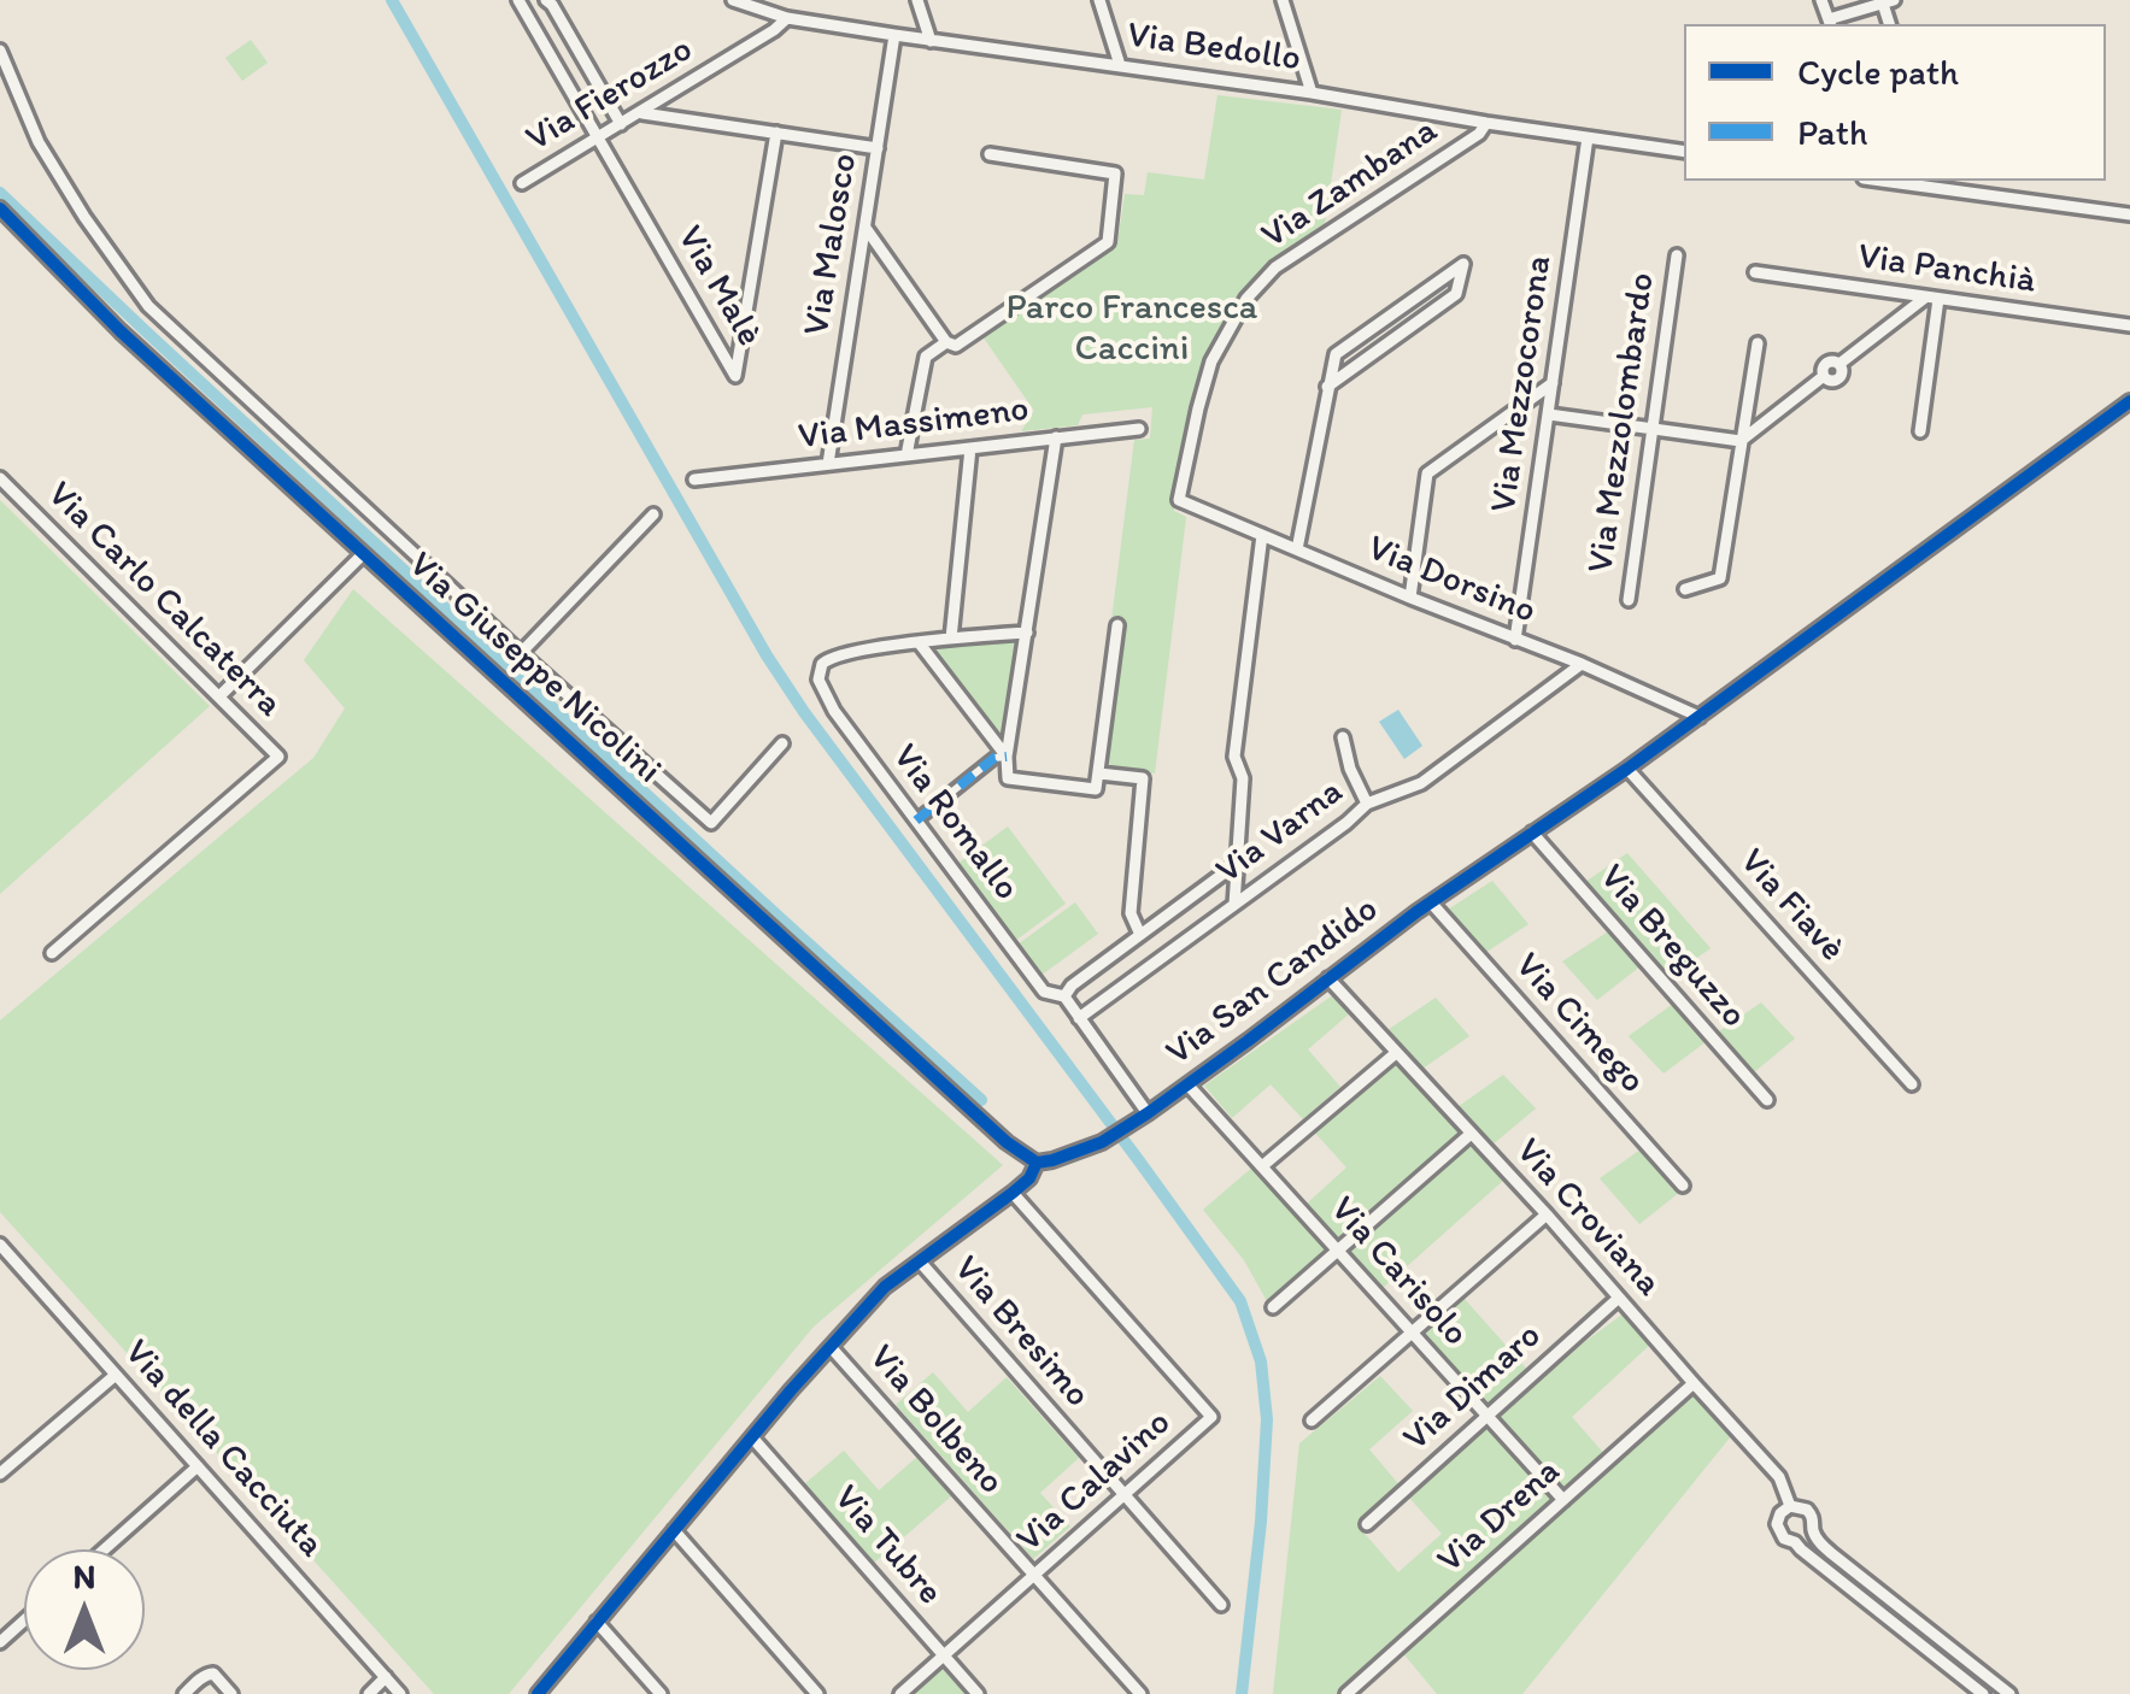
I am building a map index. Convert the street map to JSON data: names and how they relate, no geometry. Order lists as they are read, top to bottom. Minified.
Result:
{"streets":{"street":["Via Bedollo","Via Fierozzo","Via Zambana","Via Malosco","Via Panchià","Via Malè","Via Mezzocorona","Via Mezzolombardo","Via Massimeno","Via Dorsino","Via Carlo Calcaterra","Via Giuseppe Nicolini","Via Romallo","Via Varna","Via Fiavè","Via Breguzzo","Via San Candido","Via Cimego","Via Croviana","Via Carisolo","Via Bresimo","Via Dimaro","Via Bolbeno","Via della Cacciuta","Via Calavino","Via Drena","Via Tubre"]},"crossings":[["Via Bedollo","Via Fierozzo"],["Via Bedollo","Via Zambana"],["Via Bedollo","Via Malosco"],["Via Bedollo","Via Mezzocorona"],["Via Fierozzo","Via Malè"],["Via Zambana","Via Dorsino"],["Via Malosco","Via Massimeno"],["Via Mezzocorona","Via Dorsino"],["Via Dorsino","Via Varna"],["Via Dorsino","Via San Candido"],["Via Giuseppe Nicolini","Via San Candido"],["Via Romallo","Via Varna"],["Via Romallo","Via San Candido"],["Via Fiavè","Via San Candido"],["Via Breguzzo","Via San Candido"],["Via San Candido","Via Cimego"],["Via San Candido","Via Croviana"],["Via San Candido","Via Carisolo"],["Via Croviana","Via Dimaro"],["Via Croviana","Via Drena"],["Via Carisolo","Via Dimaro"],["Via Carisolo","Via Drena"],["Via Bresimo","Via Calavino"],["Via Bolbeno","Via Calavino"],["Via Calavino","Via Tubre"]],"parks":["Parco Francesca Caccini"],"legend":["Cycle path","Path"],"north":"top"}
